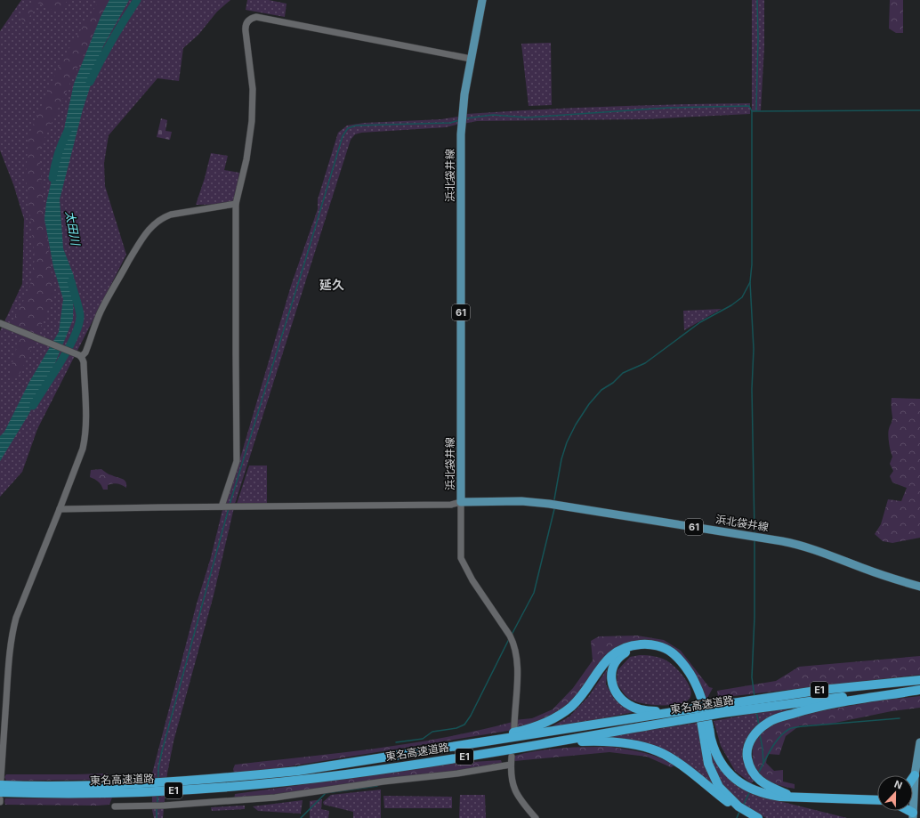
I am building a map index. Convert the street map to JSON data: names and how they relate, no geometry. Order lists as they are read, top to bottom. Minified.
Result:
{"streets":{"highway":["E1","東名高速道路"],"main road":["浜北袋井線","61"]},"districts":["延久"],"water":["太田川"],"north":"top"}
